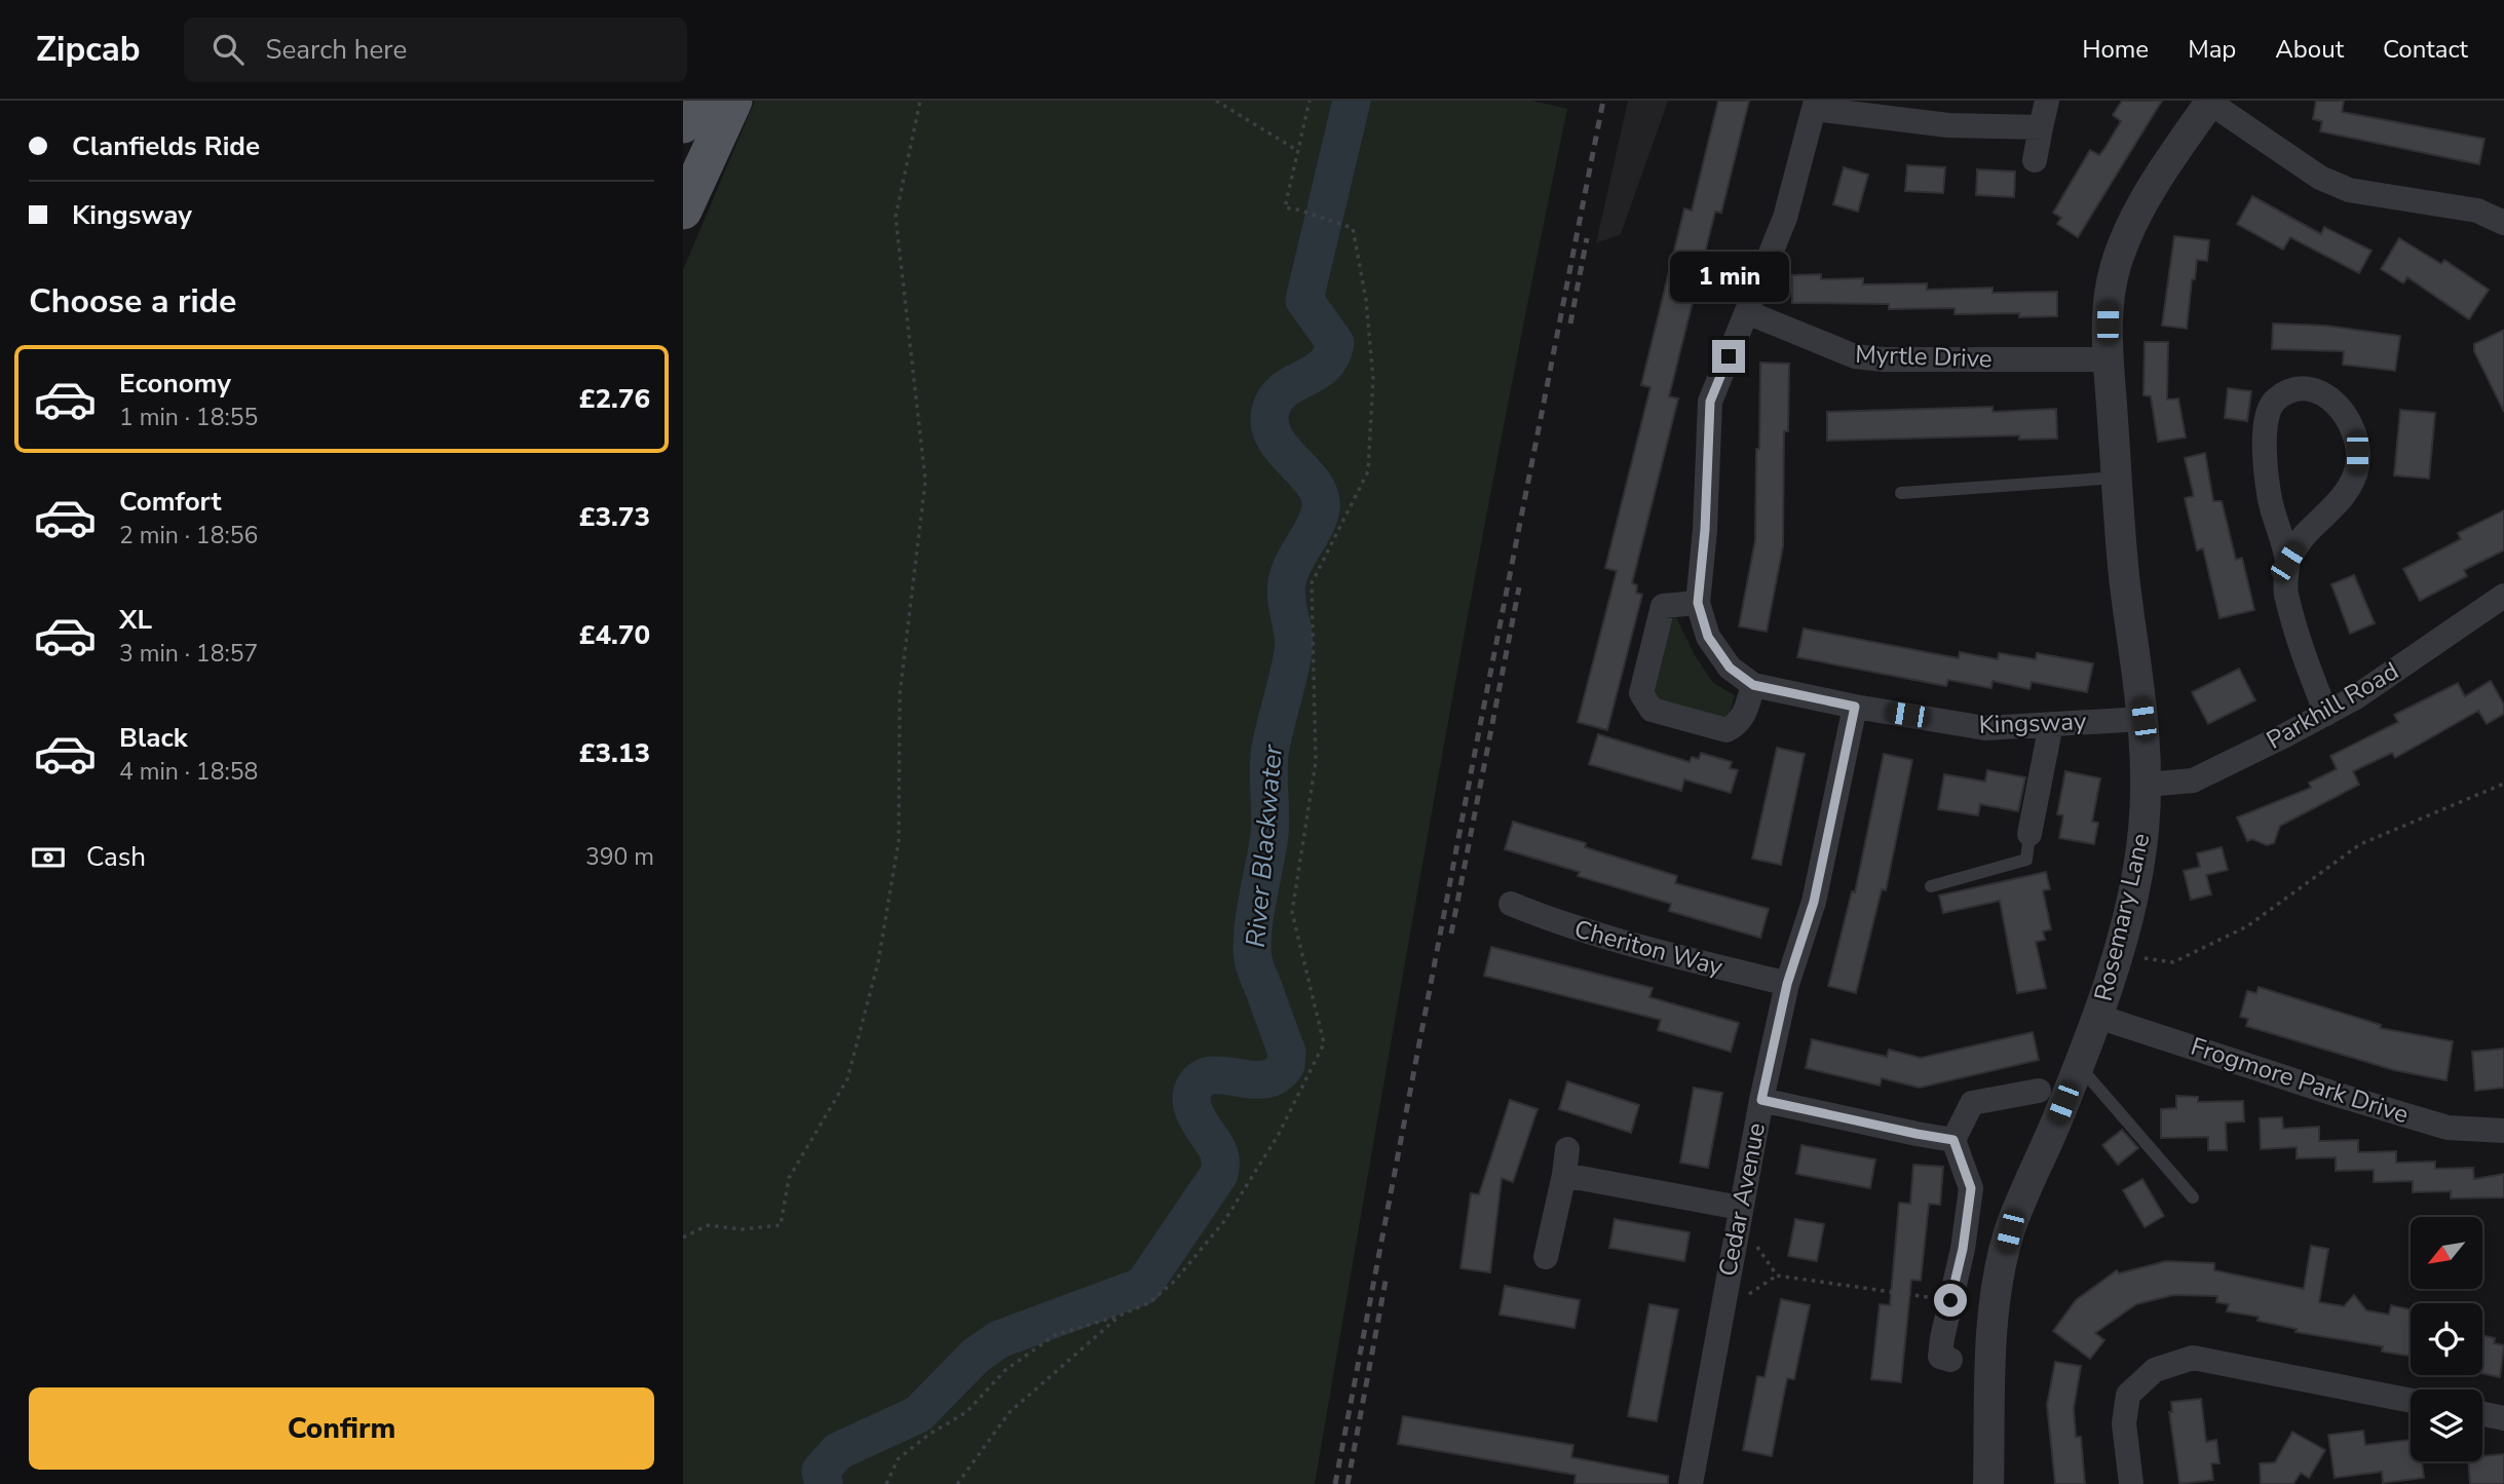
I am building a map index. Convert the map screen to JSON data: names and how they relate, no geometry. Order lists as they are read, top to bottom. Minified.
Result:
{"streets":{"street":["Myrtle Drive","Parkhill Road","Kingsway","Rosemary Lane","Cheriton Way","Frogmore Park Drive","Cedar Avenue"]},"crossings":[["Myrtle Drive","Kingsway"],["Myrtle Drive","Rosemary Lane"],["Parkhill Road","Rosemary Lane"],["Kingsway","Rosemary Lane"],["Kingsway","Cedar Avenue"],["Rosemary Lane","Frogmore Park Drive"],["Cheriton Way","Cedar Avenue"]],"water":["River Blackwater"],"north":"bottom left","page":{"header":"Zipcab","search":"Search here","nav":["Home","Map","About","Contact"],"banner":["Clanfields Ride","Kingsway"],"bubble":"1 min","heading":"Choose a ride","list":[{"name":"Economy","note":"1 min · 18:55","value":"£2.76"},{"name":"Comfort","note":"2 min · 18:56","value":"£3.73"},{"name":"XL","note":"3 min · 18:57","value":"£4.70"},{"name":"Black","note":"4 min · 18:58","value":"£3.13"}],"pay":["Cash","390 m"],"buttons":"Confirm"}}
